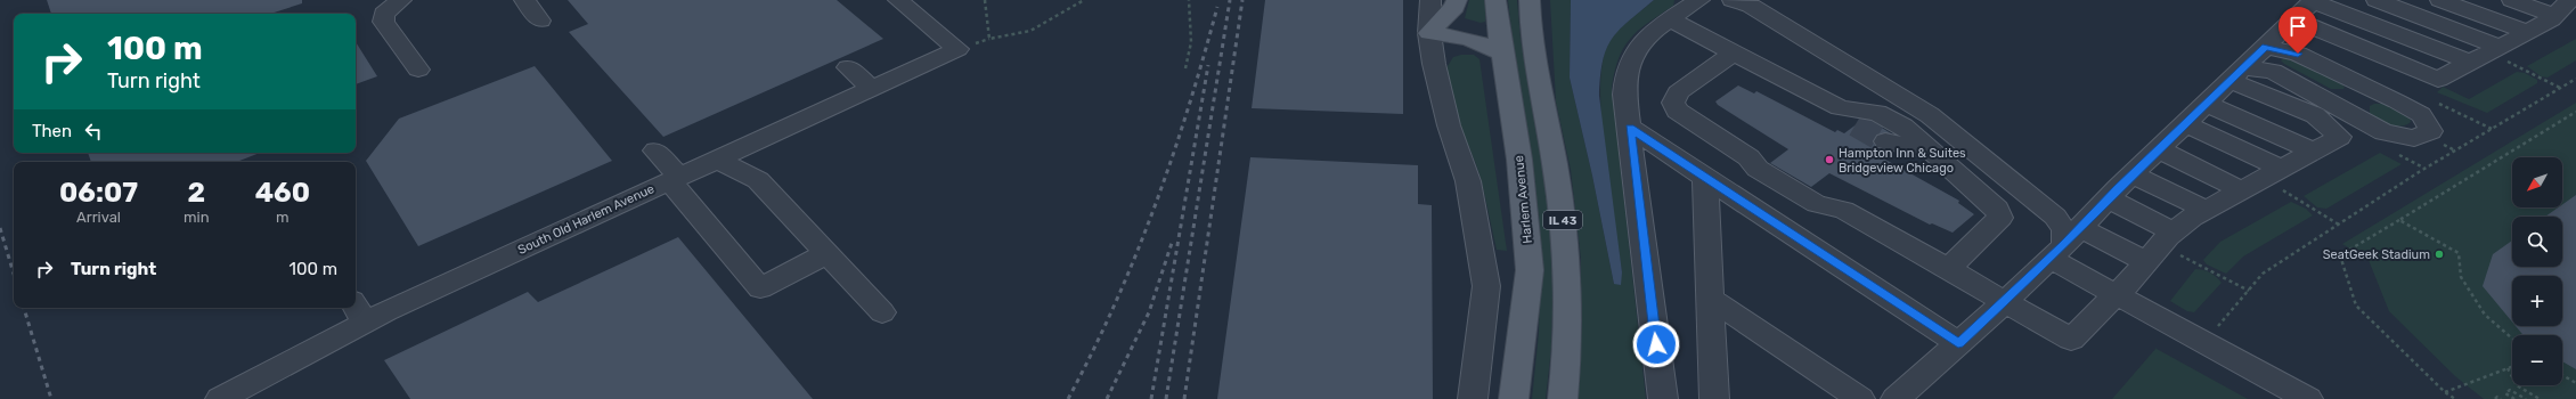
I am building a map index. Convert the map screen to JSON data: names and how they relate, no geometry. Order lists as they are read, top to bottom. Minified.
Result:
{"streets":{"main road":["Harlem Avenue","IL 43"],"street":["South Old Harlem Avenue"]},"places":["Hampton Inn & Suites Bridgeview Chicago","SeatGeek Stadium"],"north":"bottom left","page":{"turn":["100 m","Turn right"],"then":"Then","map_buttons":["+","−"],"eta":["06:07","Arrival","2","min","460","m"],"list":[{"name":"Turn right","value":"100 m"}]}}
